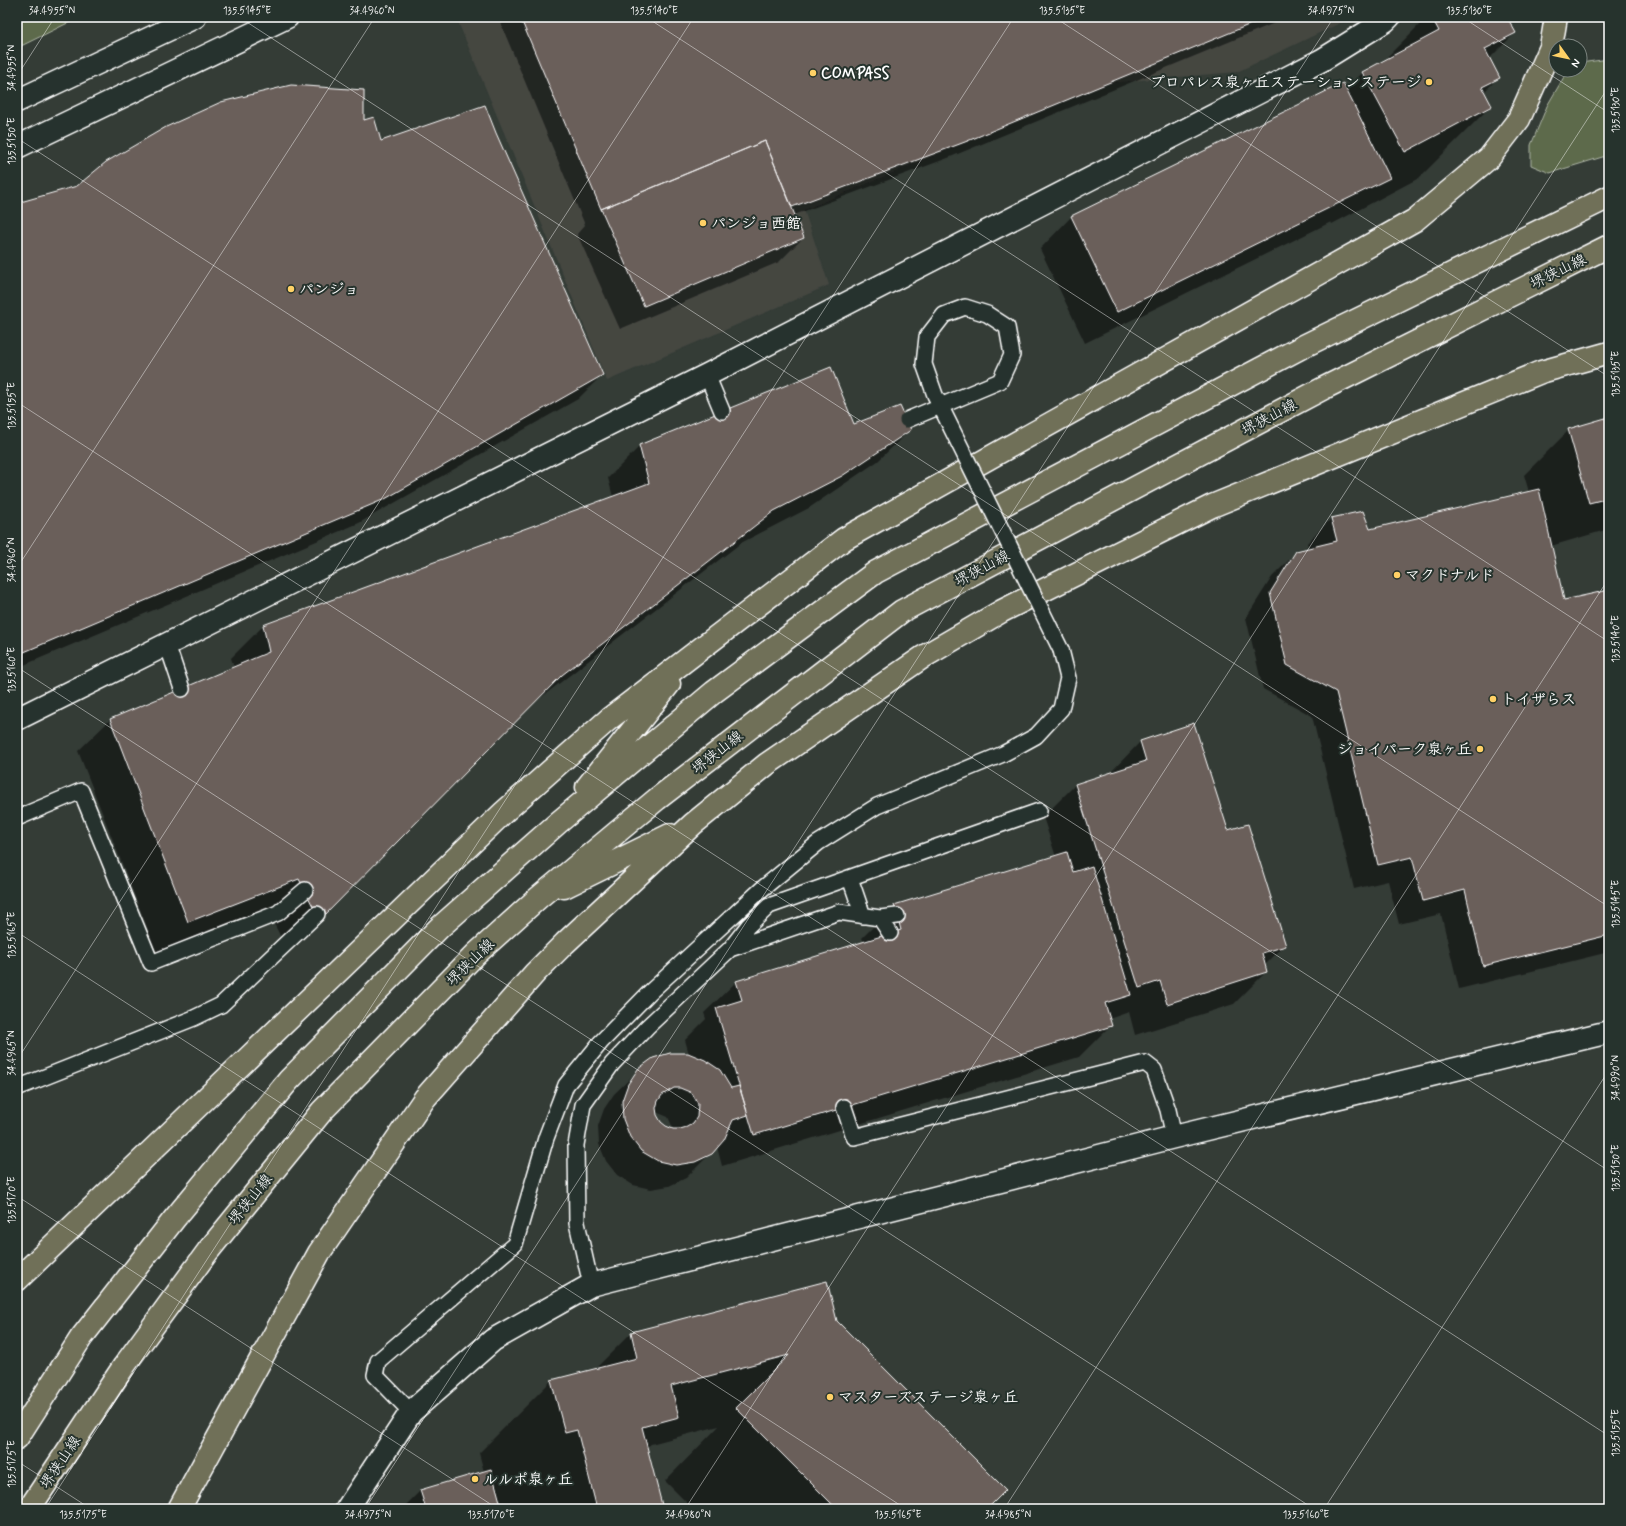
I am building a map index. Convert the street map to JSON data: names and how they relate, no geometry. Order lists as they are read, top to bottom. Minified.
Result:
{"streets":{"main road":["堺狭山線"]},"places":["COMPASS","プロパレス泉ヶ丘ステーションステージ","パンジョ西館","パンジョ","マクドナルド","トイザらス","ジョイパーク泉ヶ丘","マスターズステージ泉ヶ丘","ルルポ泉ヶ丘"],"north":"bottom right","coordinates":["34.4955°N","135.5145°E","34.4960°N","135.5140°E","135.5135°E","34.4975°N","135.5130°E","135.5150°E","135.5155°E","135.5160°E","135.5165°E","34.4965°N","34.4990°N","135.5170°E","135.5175°E","34.4980°N","34.4985°N"]}
